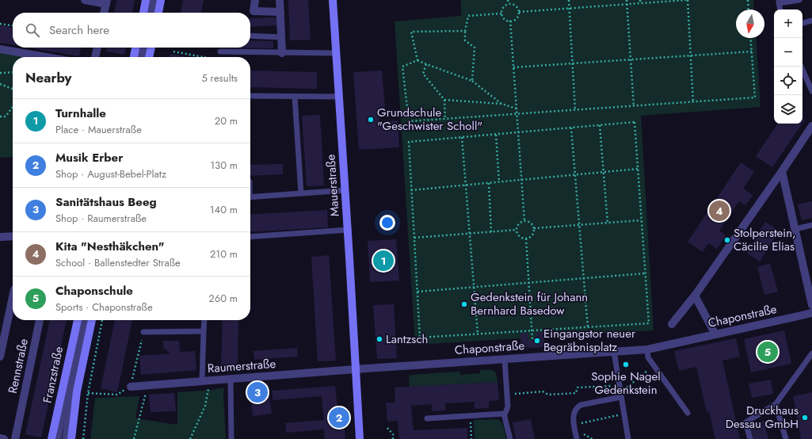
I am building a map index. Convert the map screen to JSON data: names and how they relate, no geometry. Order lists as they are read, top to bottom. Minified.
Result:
{"streets":{"street":["Mauerstraße","Chaponstraße","Rennstraße","Raumerstraße","Franzstraße"]},"crossings":[["Mauerstraße","Chaponstraße"],["Mauerstraße","Raumerstraße"],["Chaponstraße","Raumerstraße"]],"places":["Grundschule \"Geschwister Scholl\"","Stolperstein, Cäcilie Elias","Gedenkstein für Johann Bernhard Basedow","Lantzsch","Eingangstor neuer Begräbnisplatz","Sophie Nagel Gedenkstein","Druckhaus Dessau GmbH"],"north":"bottom","page":{"map_buttons":["+","−"],"search":"Search here","heading":["Nearby","5 results"],"list":[{"mark":"1","name":"Turnhalle","note":"Place · Mauerstraße","value":"20 m"},{"mark":"2","name":"Musik Erber","note":"Shop · August-Bebel-Platz","value":"130 m"},{"mark":"3","name":"Sanitätshaus Beeg","note":"Shop · Raumerstraße","value":"140 m"},{"mark":"4","name":"Kita \"Nesthäkchen\"","note":"School · Ballenstedter Straße","value":"210 m"},{"mark":"5","name":"Chaponschule","note":"Sports · Chaponstraße","value":"260 m"}],"pins":["4","1","5","3","2"]}}
